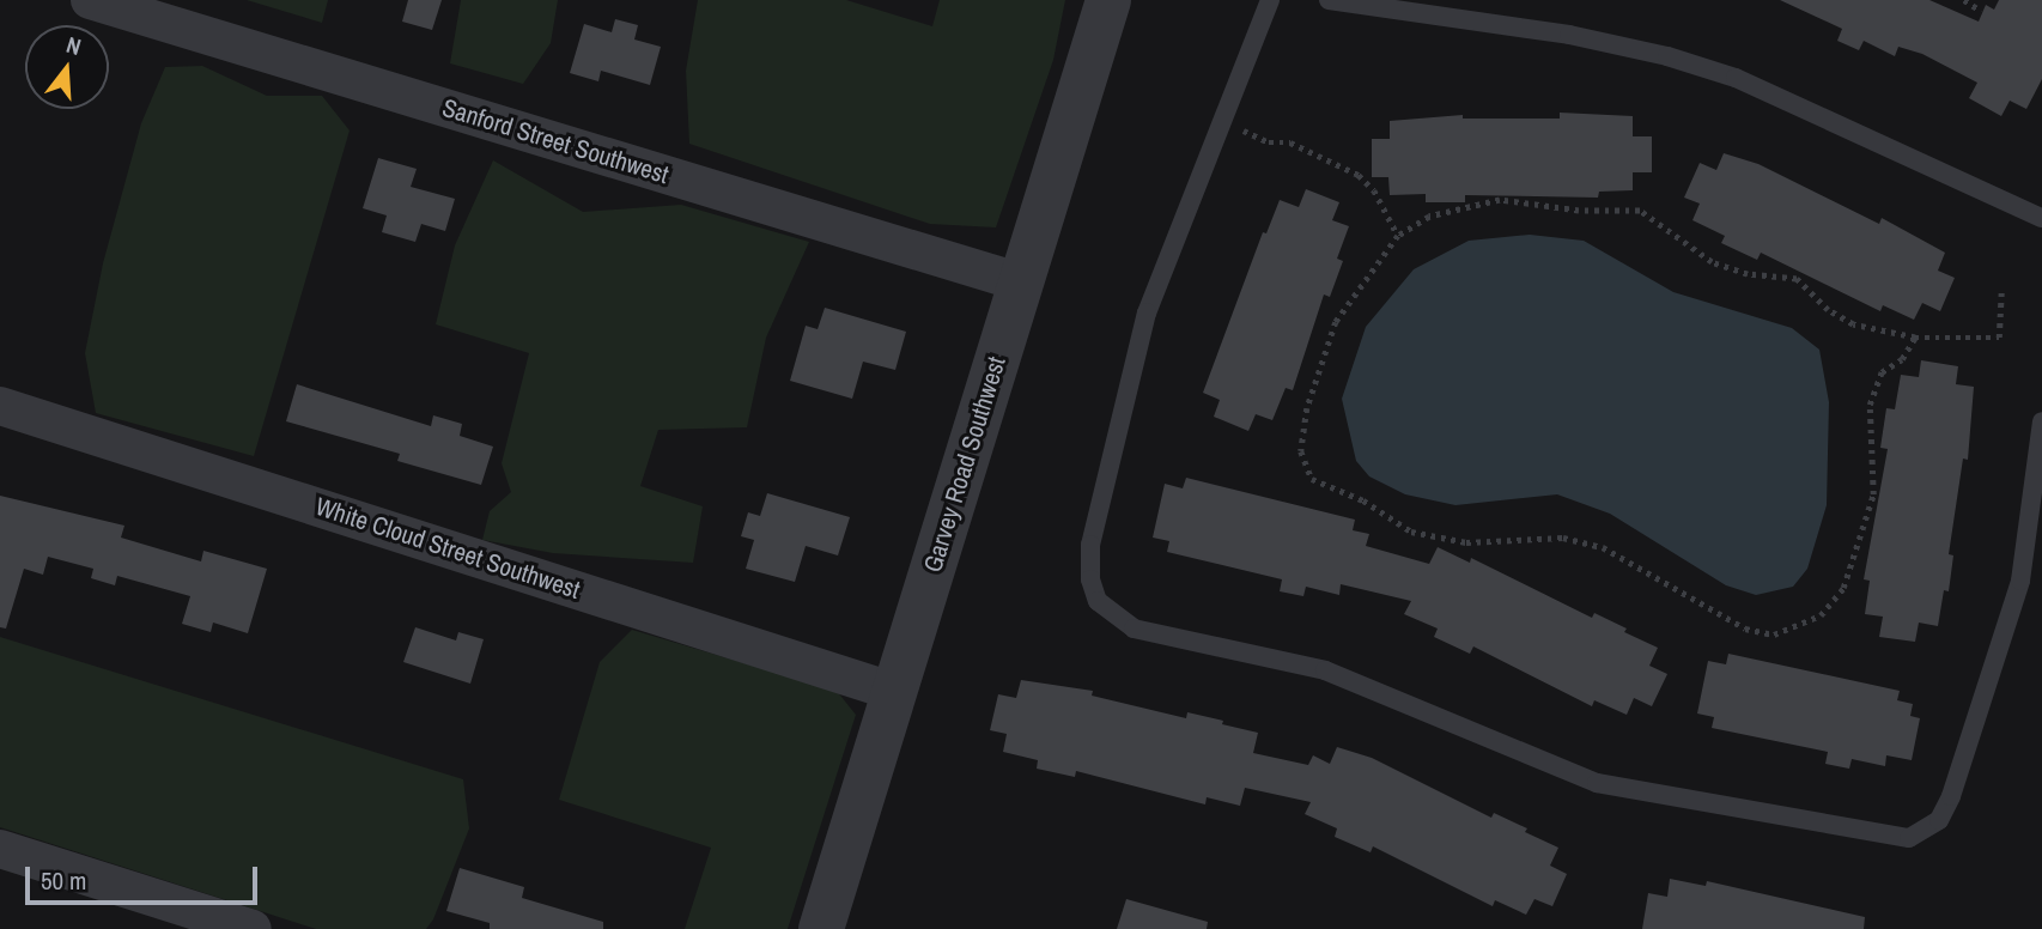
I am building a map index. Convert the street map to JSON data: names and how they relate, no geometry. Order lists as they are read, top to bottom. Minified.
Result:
{"streets":{"street":["Sanford Street Southwest","Garvey Road Southwest","White Cloud Street Southwest"]},"crossings":[["Sanford Street Southwest","Garvey Road Southwest"],["Garvey Road Southwest","White Cloud Street Southwest"]],"scale_bar":"50 m","north":"top"}
